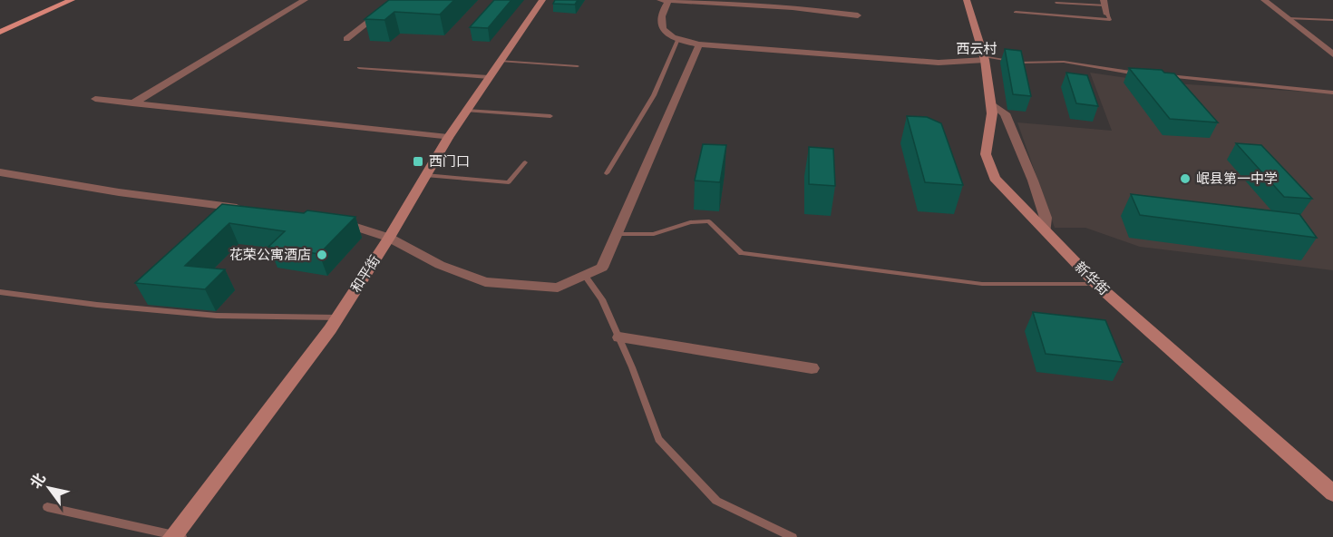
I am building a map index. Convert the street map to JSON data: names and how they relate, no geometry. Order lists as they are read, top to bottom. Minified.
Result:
{"streets":{"street":["和平街","新华街"]},"districts":["西云村"],"places":{"transit":["西门口"],"other":["岷县第一中学","花荣公寓酒店"]},"north":"top left"}
